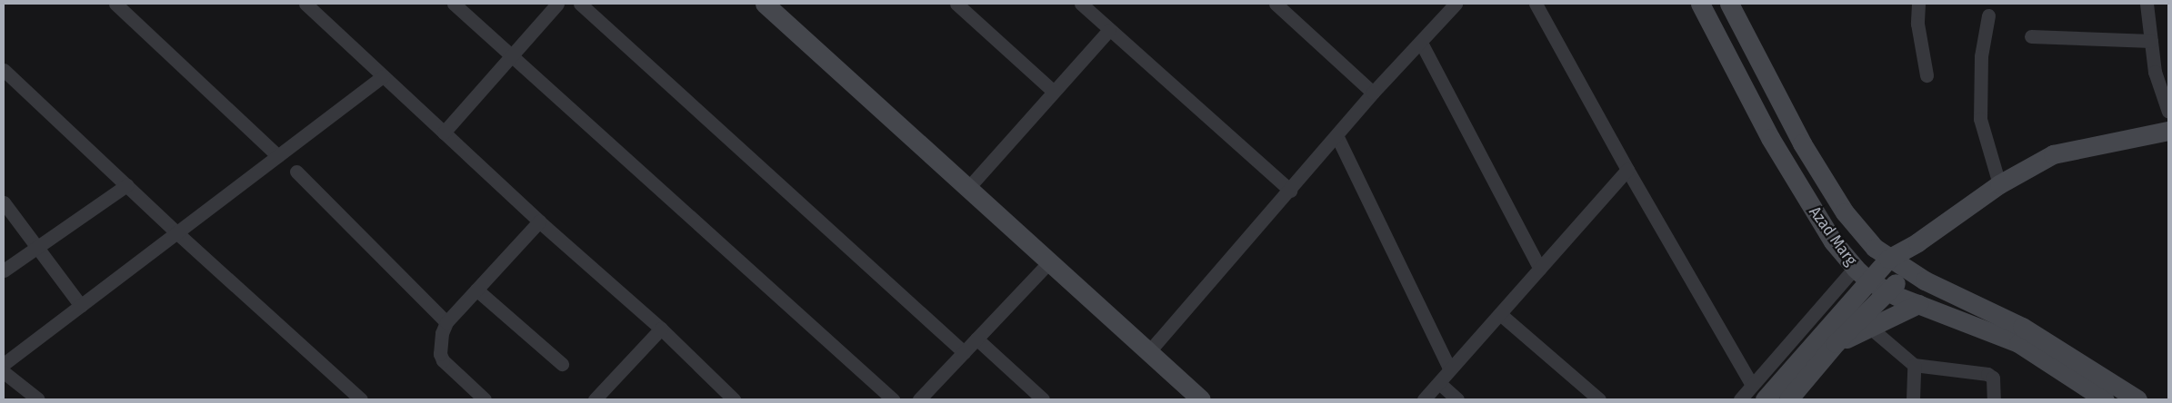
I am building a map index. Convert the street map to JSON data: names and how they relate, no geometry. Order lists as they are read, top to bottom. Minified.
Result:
{"streets":{"street":["Azad Marg"]}}
